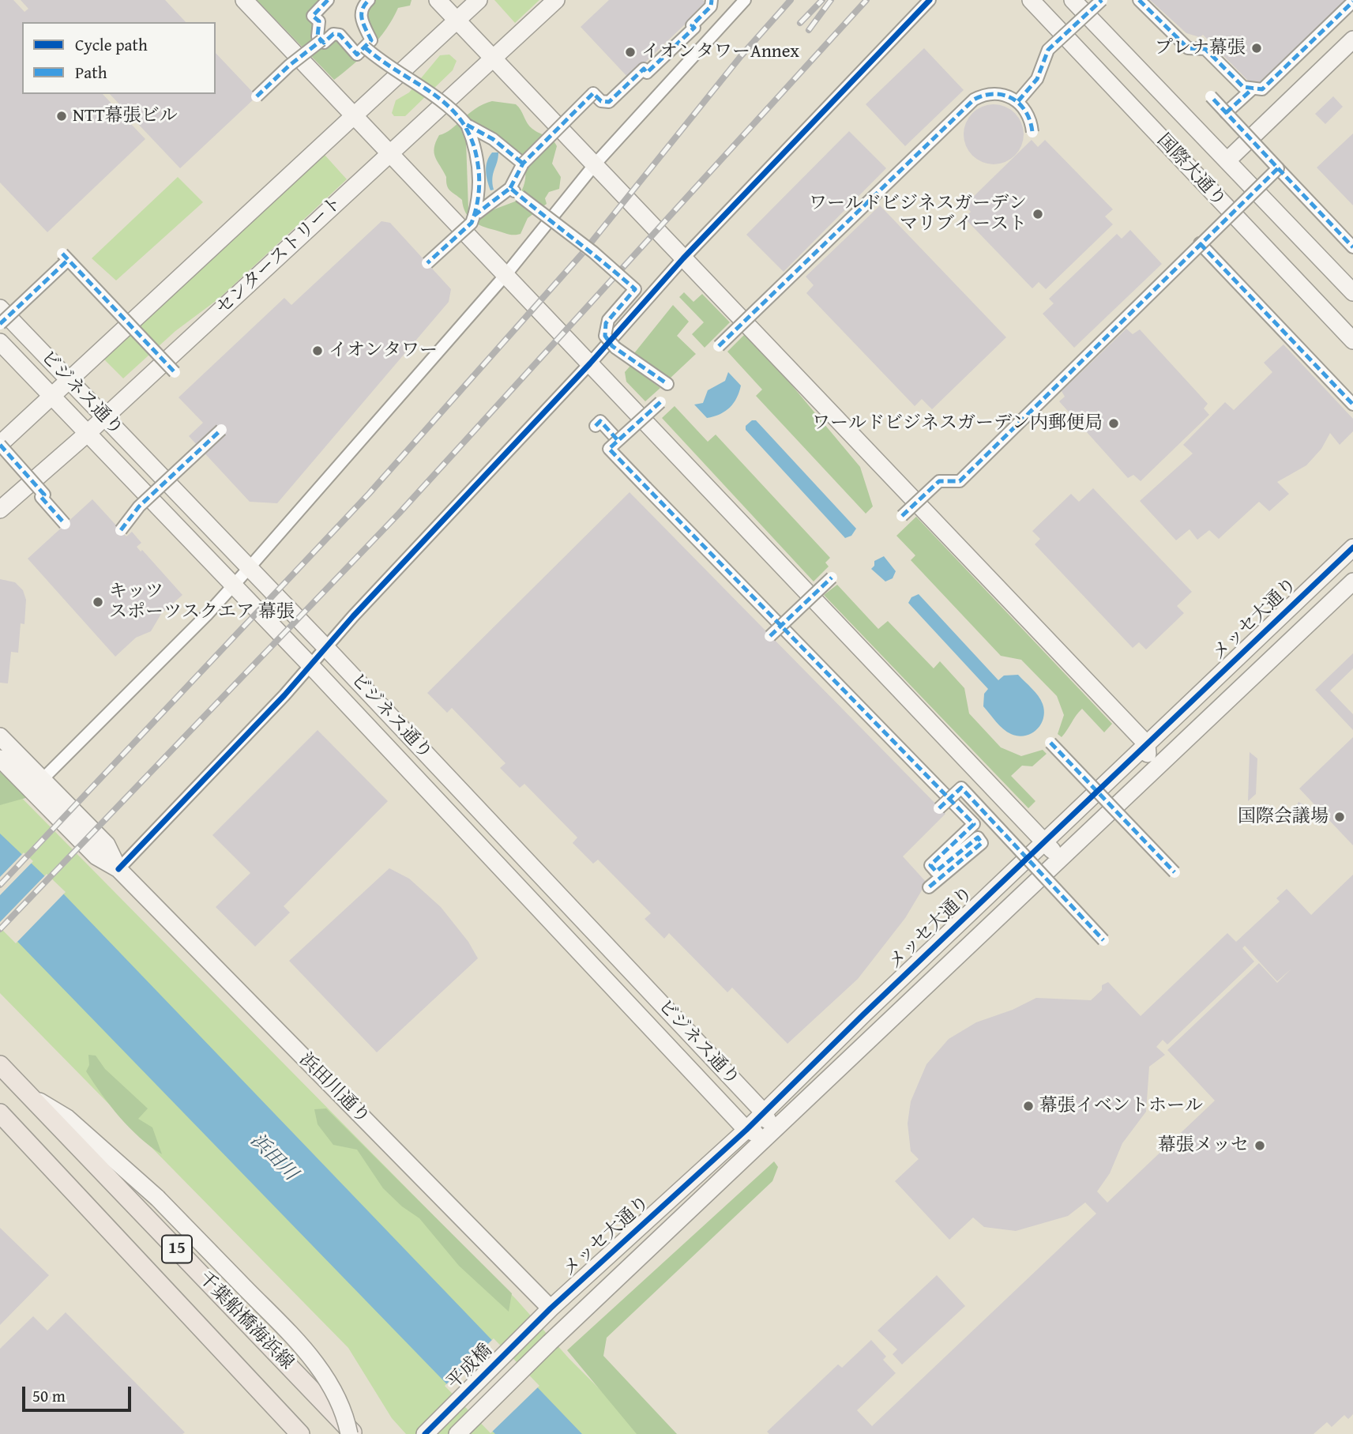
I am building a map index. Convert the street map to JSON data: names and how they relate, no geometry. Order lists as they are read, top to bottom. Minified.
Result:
{"streets":{"main road":["15","千葉船橋海浜線"],"street":["国際大通り","センターストリート","ビジネス通り","メッセ大通り","浜田川通り","平成橋"]},"crossings":[["センターストリート","ビジネス通り"],["ビジネス通り","メッセ大通り"],["メッセ大通り","浜田川通り"],["メッセ大通り","平成橋"]],"water":["浜田川"],"places":["プレナ幕張","イオンタワーAnnex","NTT幕張ビル","ワールドビジネスガーデン マリブイースト","イオンタワー","ワールドビジネスガーデン内郵便局","キッツ スポーツスクエア 幕張","国際会議場","幕張イベントホール","幕張メッセ"],"legend":["Cycle path","Path"],"scale_bar":"50 m"}
